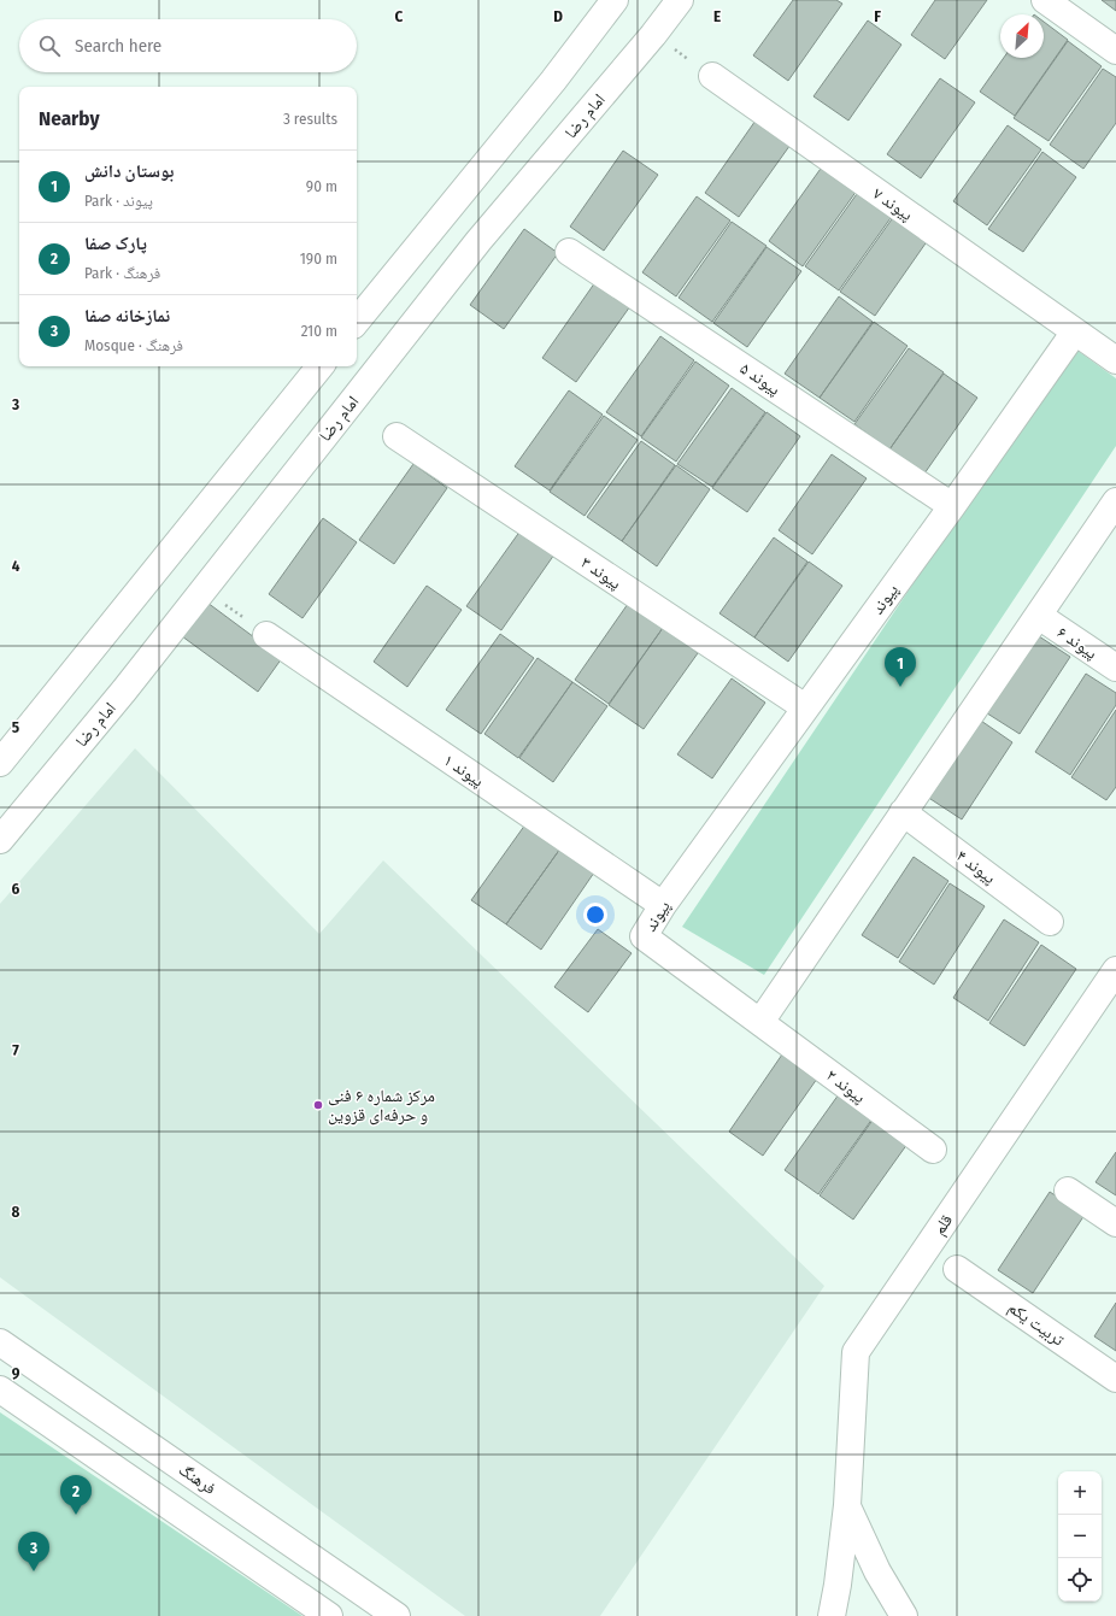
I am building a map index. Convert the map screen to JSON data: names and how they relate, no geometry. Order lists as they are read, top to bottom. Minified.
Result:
{"streets":{"street":["امام رضا","پیوند ۷","پیوند ۵","پیوند ۳","پیوند","پیوند ۶","پیوند ۱","پیوند ۴","پیوند ۲","قلم","تربیت یکم","فرهنگ"]},"crossings":[["پیوند ۷","پیوند"],["پیوند ۵","پیوند"],["پیوند ۳","پیوند"],["پیوند","پیوند ۱"],["پیوند","پیوند ۲"]],"places":["مرکز شماره ۶ فنی و حرفه‌ای قزوین"],"north":"top right","page":{"search":"Search here","heading":["Nearby","3 results"],"list":[{"mark":"1","name":"بوستان دانش","note":"Park · پیوند","value":"90 m"},{"mark":"2","name":"پارک صفا","note":"Park · فرهنگ","value":"190 m"},{"mark":"3","name":"نمازخانه صفا","note":"Mosque · فرهنگ","value":"210 m"}],"pins":["1","2","3"],"map_buttons":["+","−"]},"grid":{"columns":["C","D","E","F"],"rows":["3","4","5","6","7","8","9"]}}
